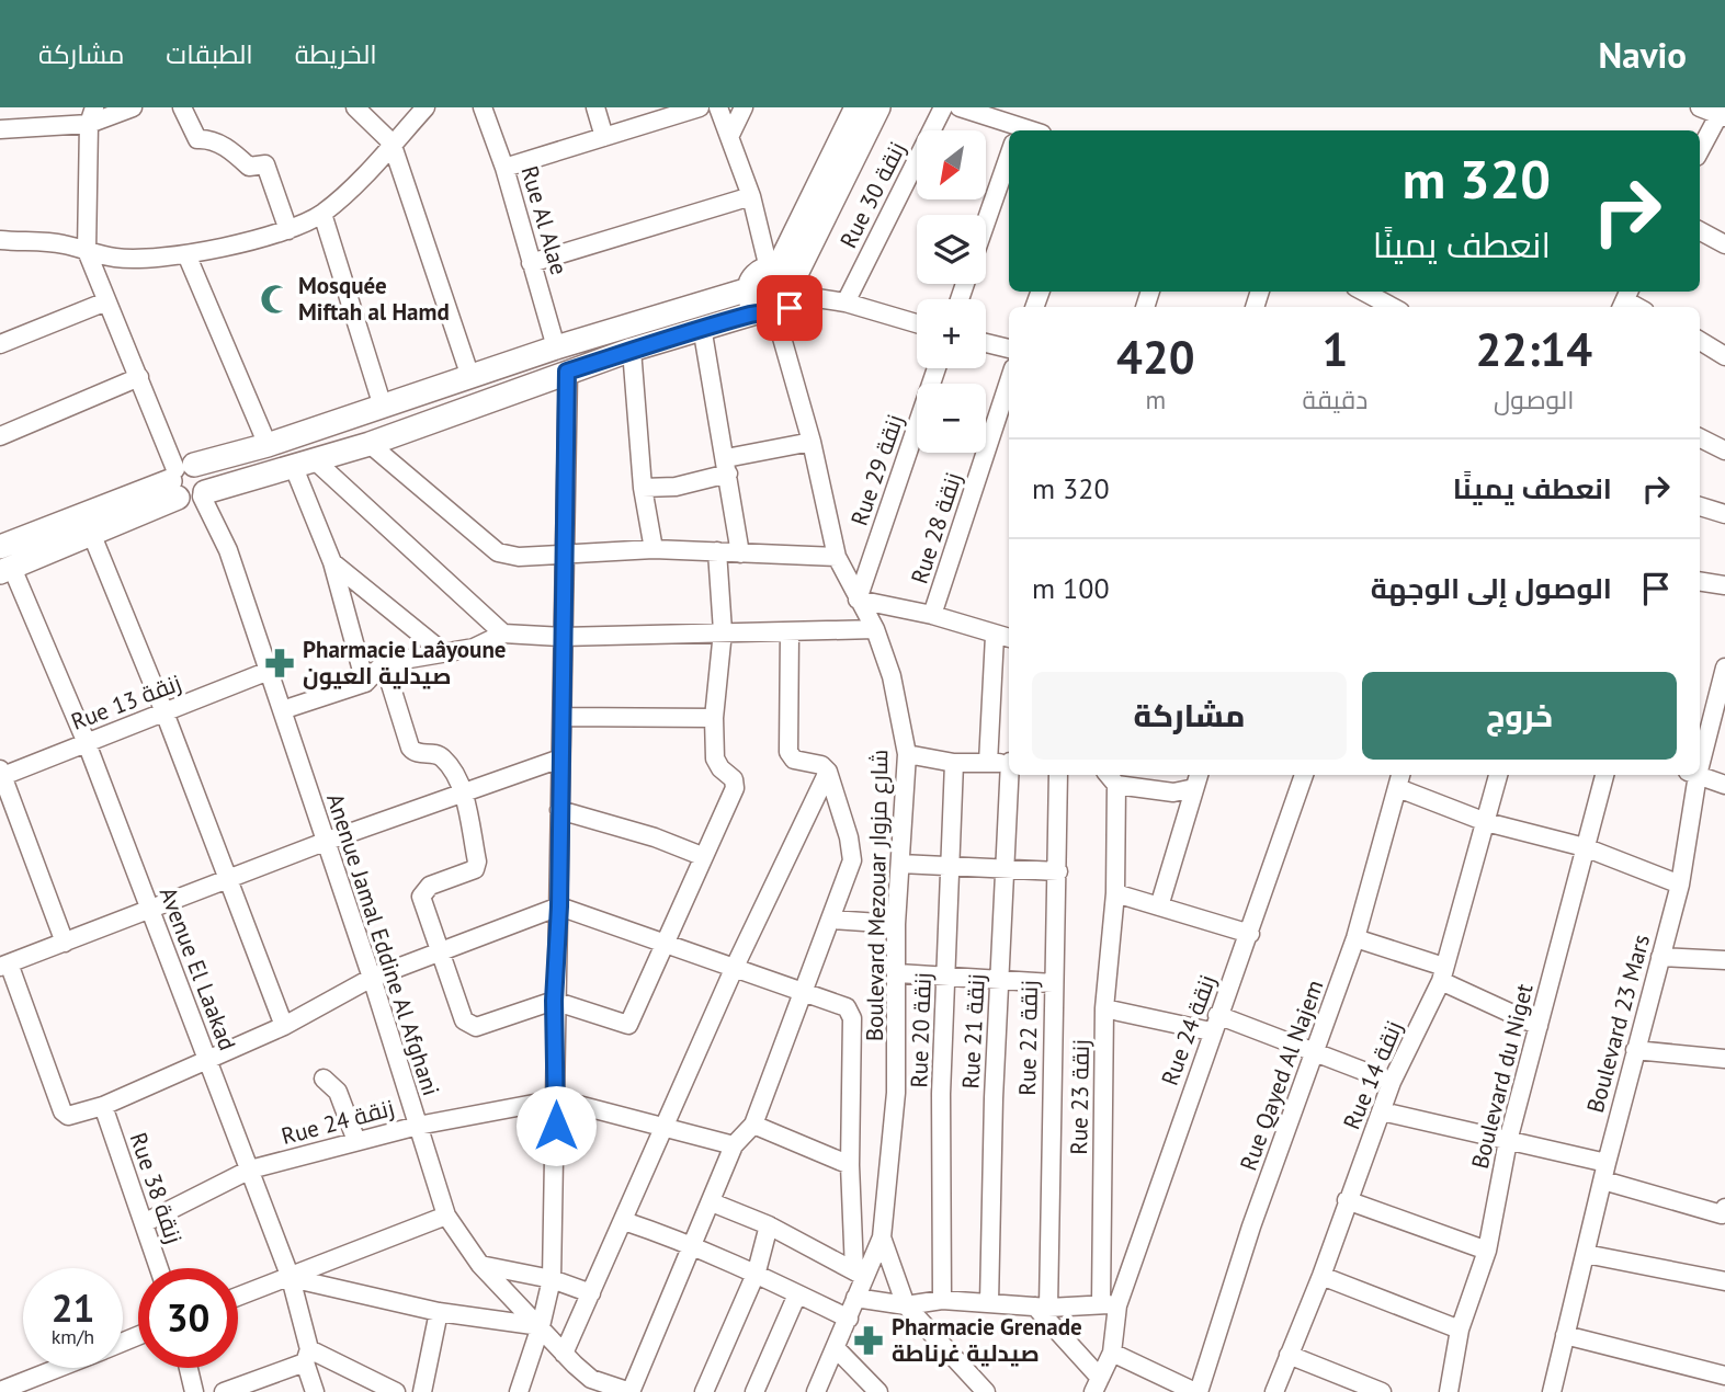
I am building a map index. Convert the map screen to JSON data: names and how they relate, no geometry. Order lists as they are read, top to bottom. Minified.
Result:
{"streets":{"street":["Rue 30 زنقة","Rue Al Alae","Rue 29 زنقة","Rue 28 زنقة","Rue 13 زنقة","Boulevard Mezouar شارع مزوار","Anenue Jamal Eddine Al Afghani","Avenue El Laakad","Boulevard 23 Mars","Rue 20 زنقة","Rue 24 زنقة","Rue 21 زنقة","Rue 22 زنقة","Rue Qayed Al Najem","Rue 14 زنقة","Boulevard du Niget","Rue 23 زنقة","Rue 38 زنقة"]},"crossings":[["Rue 29 زنقة","Boulevard Mezouar شارع مزوار"],["Rue 13 زنقة","Anenue Jamal Eddine Al Afghani"],["Rue 13 زنقة","Avenue El Laakad"],["Anenue Jamal Eddine Al Afghani","Rue 24 زنقة"],["Avenue El Laakad","Rue 24 زنقة"],["Rue 24 زنقة","Rue 23 زنقة"],["Rue 24 زنقة","Rue 38 زنقة"]],"places":{"mosque":["Mosquée Miftah al Hamd"],"pharmacy":["Pharmacie Laâyoune صيدلية العيون","Pharmacie Grenade صيدلية غرناطة"]},"north":"bottom left","page":{"header":"Navio","nav":["الخريطة","الطبقات","مشاركة"],"map_buttons":["+","−"],"turn":["320 m","انعطف يمينًا"],"eta":["22:14","الوصول","1","دقيقة","420","m"],"list":[{"name":"انعطف يمينًا","value":"320 m"},{"name":"الوصول إلى الوجهة","value":"100 m"}],"buttons":["خروج","مشاركة"],"speed":"21 km/h","limit":"30"}}
